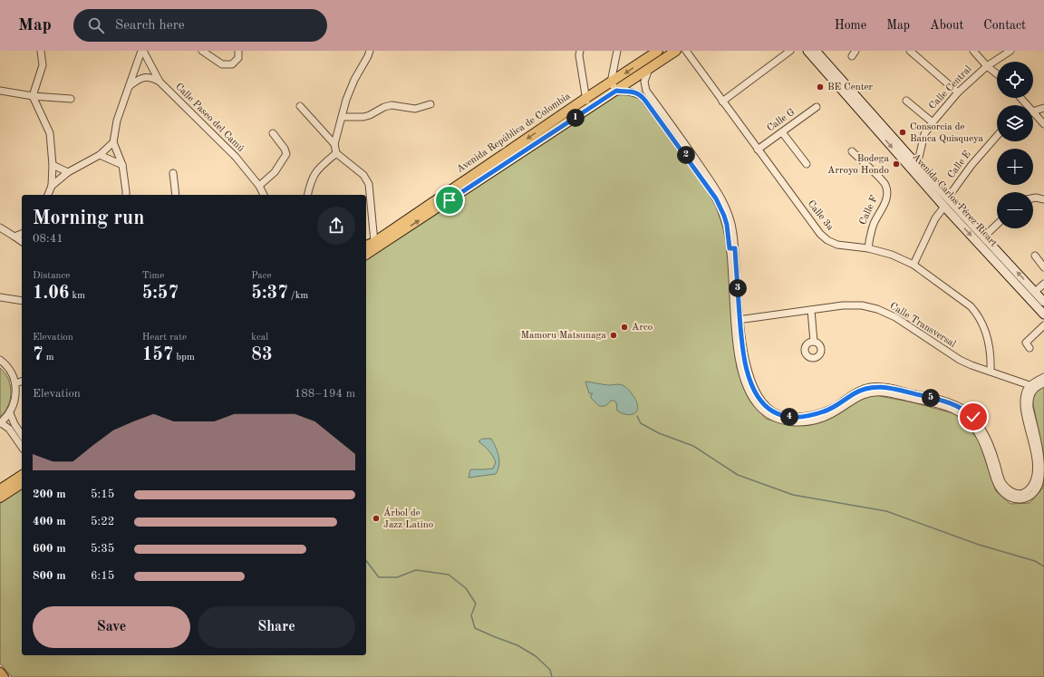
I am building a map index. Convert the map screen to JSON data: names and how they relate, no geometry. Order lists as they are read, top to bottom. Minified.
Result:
{"streets":{"main road":["Avenida República de Colombia","Avenida Carlos Pérez Ricart"],"street":["Calle Central","Calle Paseo del Camú","Calle G","Calle E","Calle F","Calle 3a","Calle Transversal"]},"crossings":[["Calle Central","Avenida Carlos Pérez Ricart"],["Calle G","Calle 3a"],["Calle E","Avenida Carlos Pérez Ricart"],["Calle F","Calle 3a"],["Calle 3a","Calle Transversal"]],"places":["BE Center","Consorcia de Banca Quisqueya","Bodega Arroyo Hondo","Arco","Mamoru Matsunaga","Árbol de Jazz Latino"],"page":{"header":"Map","search":"Search here","nav":["Home","Map","About","Contact"],"map_buttons":["+","−"],"pins":["1","2","3","5","4"],"heading":["Morning run","08:41"],"stats":[["Distance","1.06 km"],["Time","5:57"],["Pace","5:37 /km"],["Elevation","7 m"],["Heart rate","157 bpm"],["kcal","83"]],"chart":["Elevation","188–194 m"],"list":[{"name":"200 m","note":"5:15"},{"name":"400 m","note":"5:22"},{"name":"600 m","note":"5:35"},{"name":"800 m","note":"6:15"}],"buttons":["Save","Share"]}}
